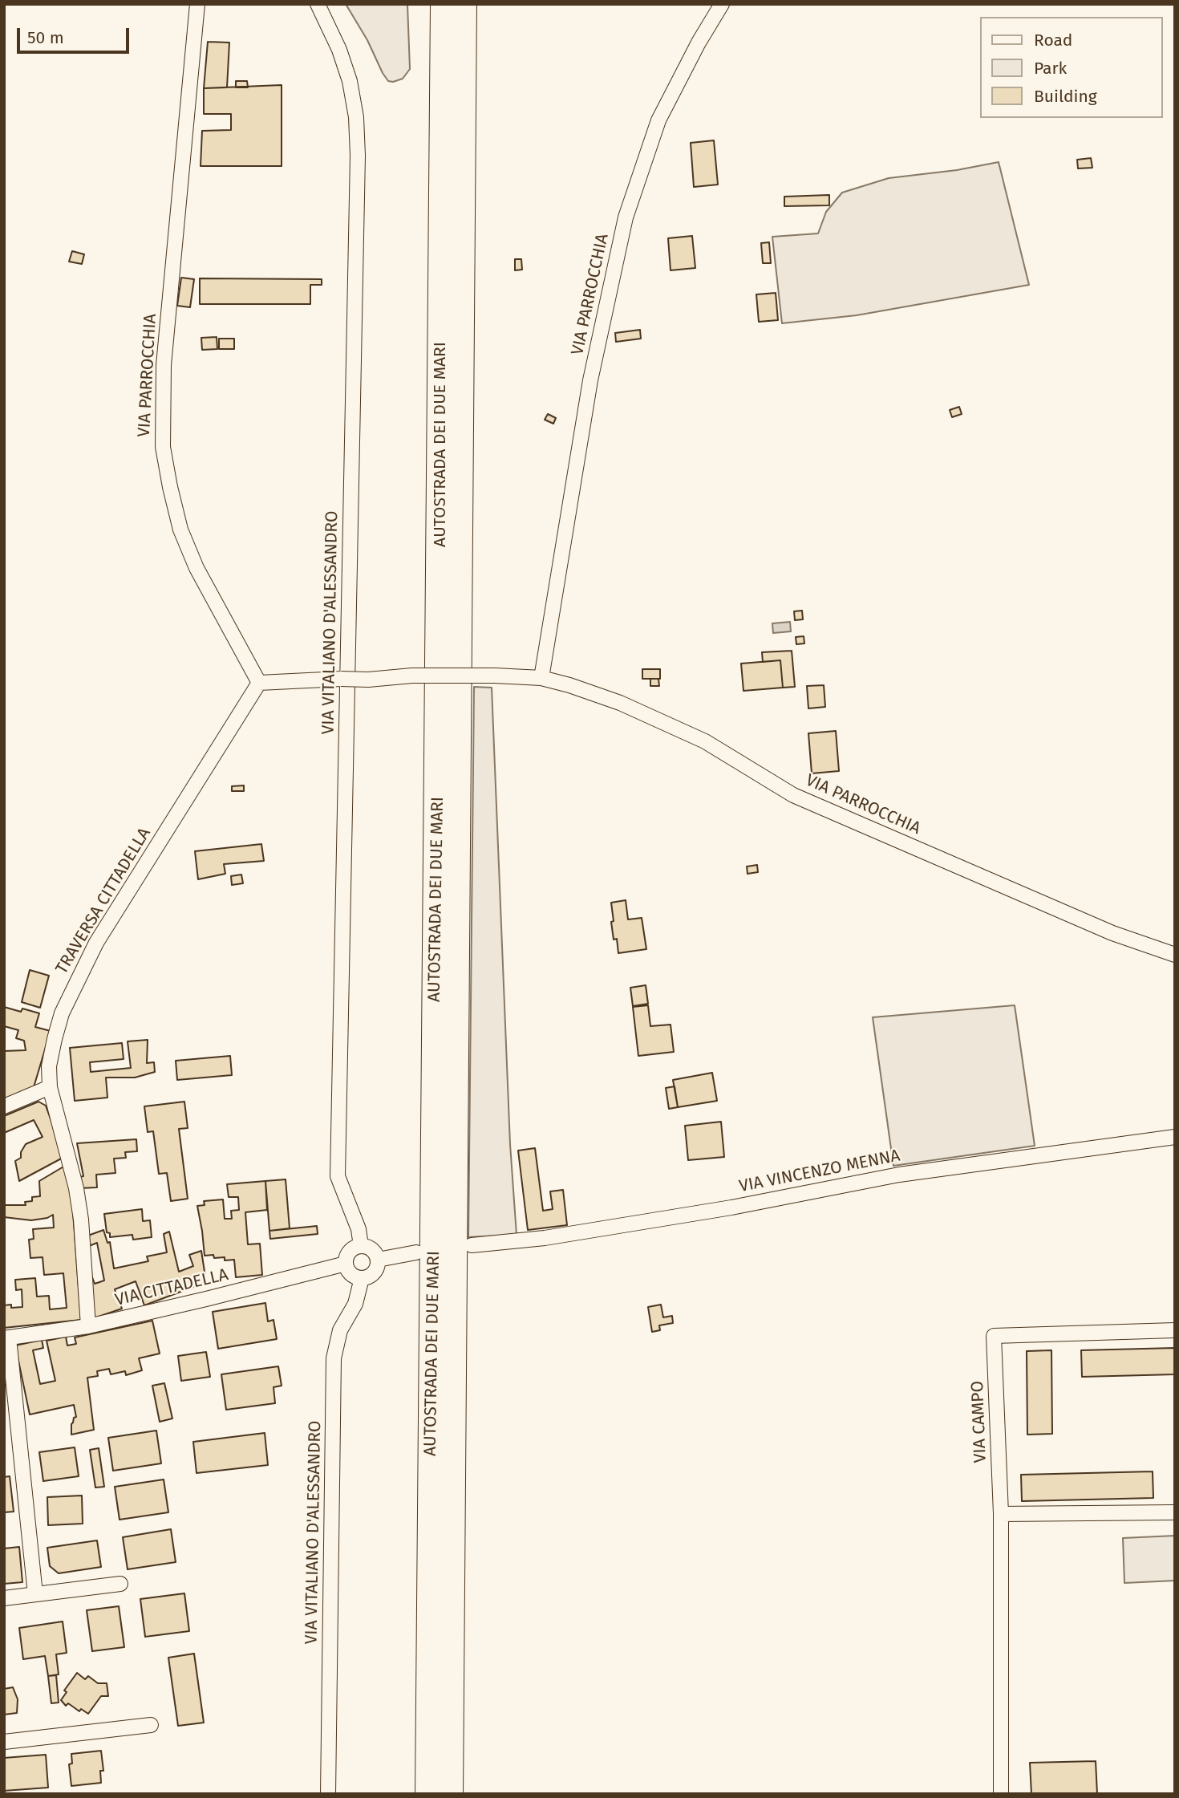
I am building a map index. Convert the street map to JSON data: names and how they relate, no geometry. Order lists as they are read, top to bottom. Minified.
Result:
{"streets":{"highway":["AUTOSTRADA DEI DUE MARI"],"street":["VIA PARROCCHIA","VIA VITALIANO D'ALESSANDRO","TRAVERSA CITTADELLA","VIA VINCENZO MENNA","VIA CITTADELLA","VIA CAMPO"]},"crossings":[["VIA PARROCCHIA","TRAVERSA CITTADELLA"],["VIA VITALIANO D'ALESSANDRO","VIA CITTADELLA"],["TRAVERSA CITTADELLA","VIA CITTADELLA"]],"legend":["Road","Park","Building"],"scale_bar":"50 m"}
